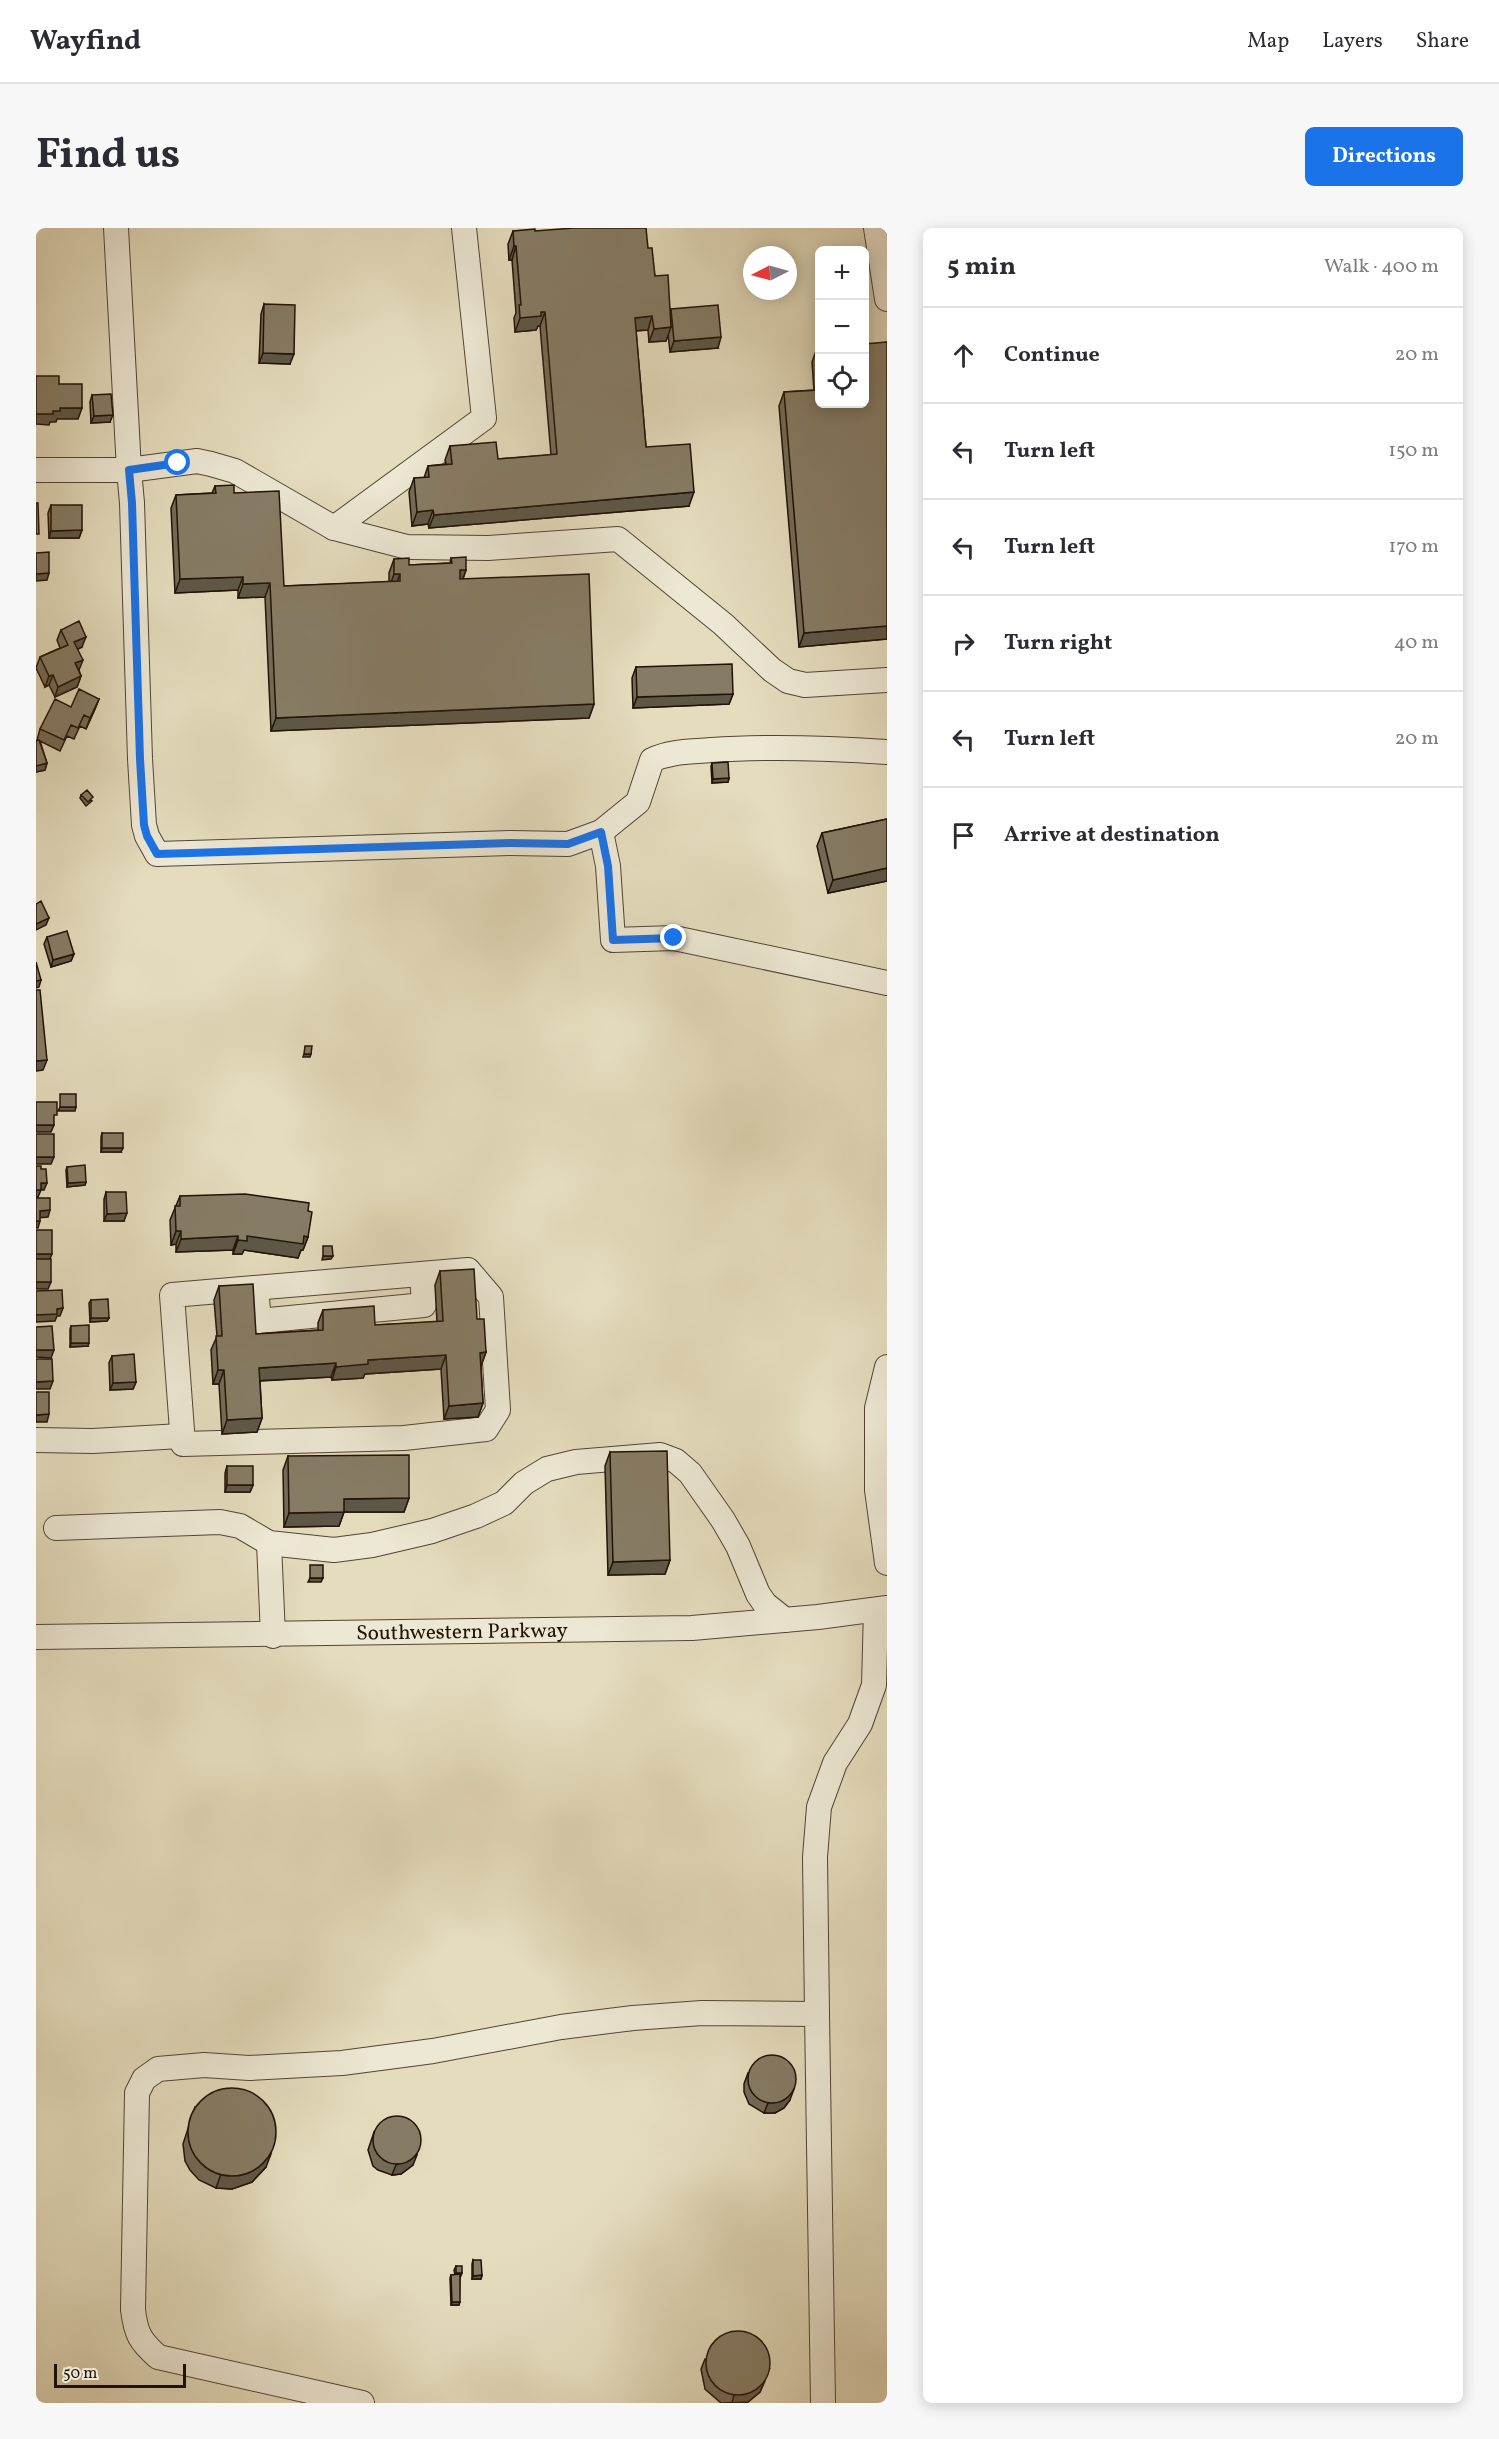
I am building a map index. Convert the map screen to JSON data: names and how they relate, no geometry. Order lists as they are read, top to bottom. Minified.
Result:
{"streets":{"street":["Southwestern Parkway"]},"scale_bar":"50 m","north":"left","page":{"header":"Wayfind","nav":["Map","Layers","Share"],"title":"Find us","buttons":"Directions","heading":["5 min","Walk · 400 m"],"map_buttons":["+","−"],"list":[["Continue","20 m"],["Turn left","150 m"],["Turn left","170 m"],["Turn right","40 m"],["Turn left","20 m"],"Arrive at destination"],"scale":"50 m"}}
